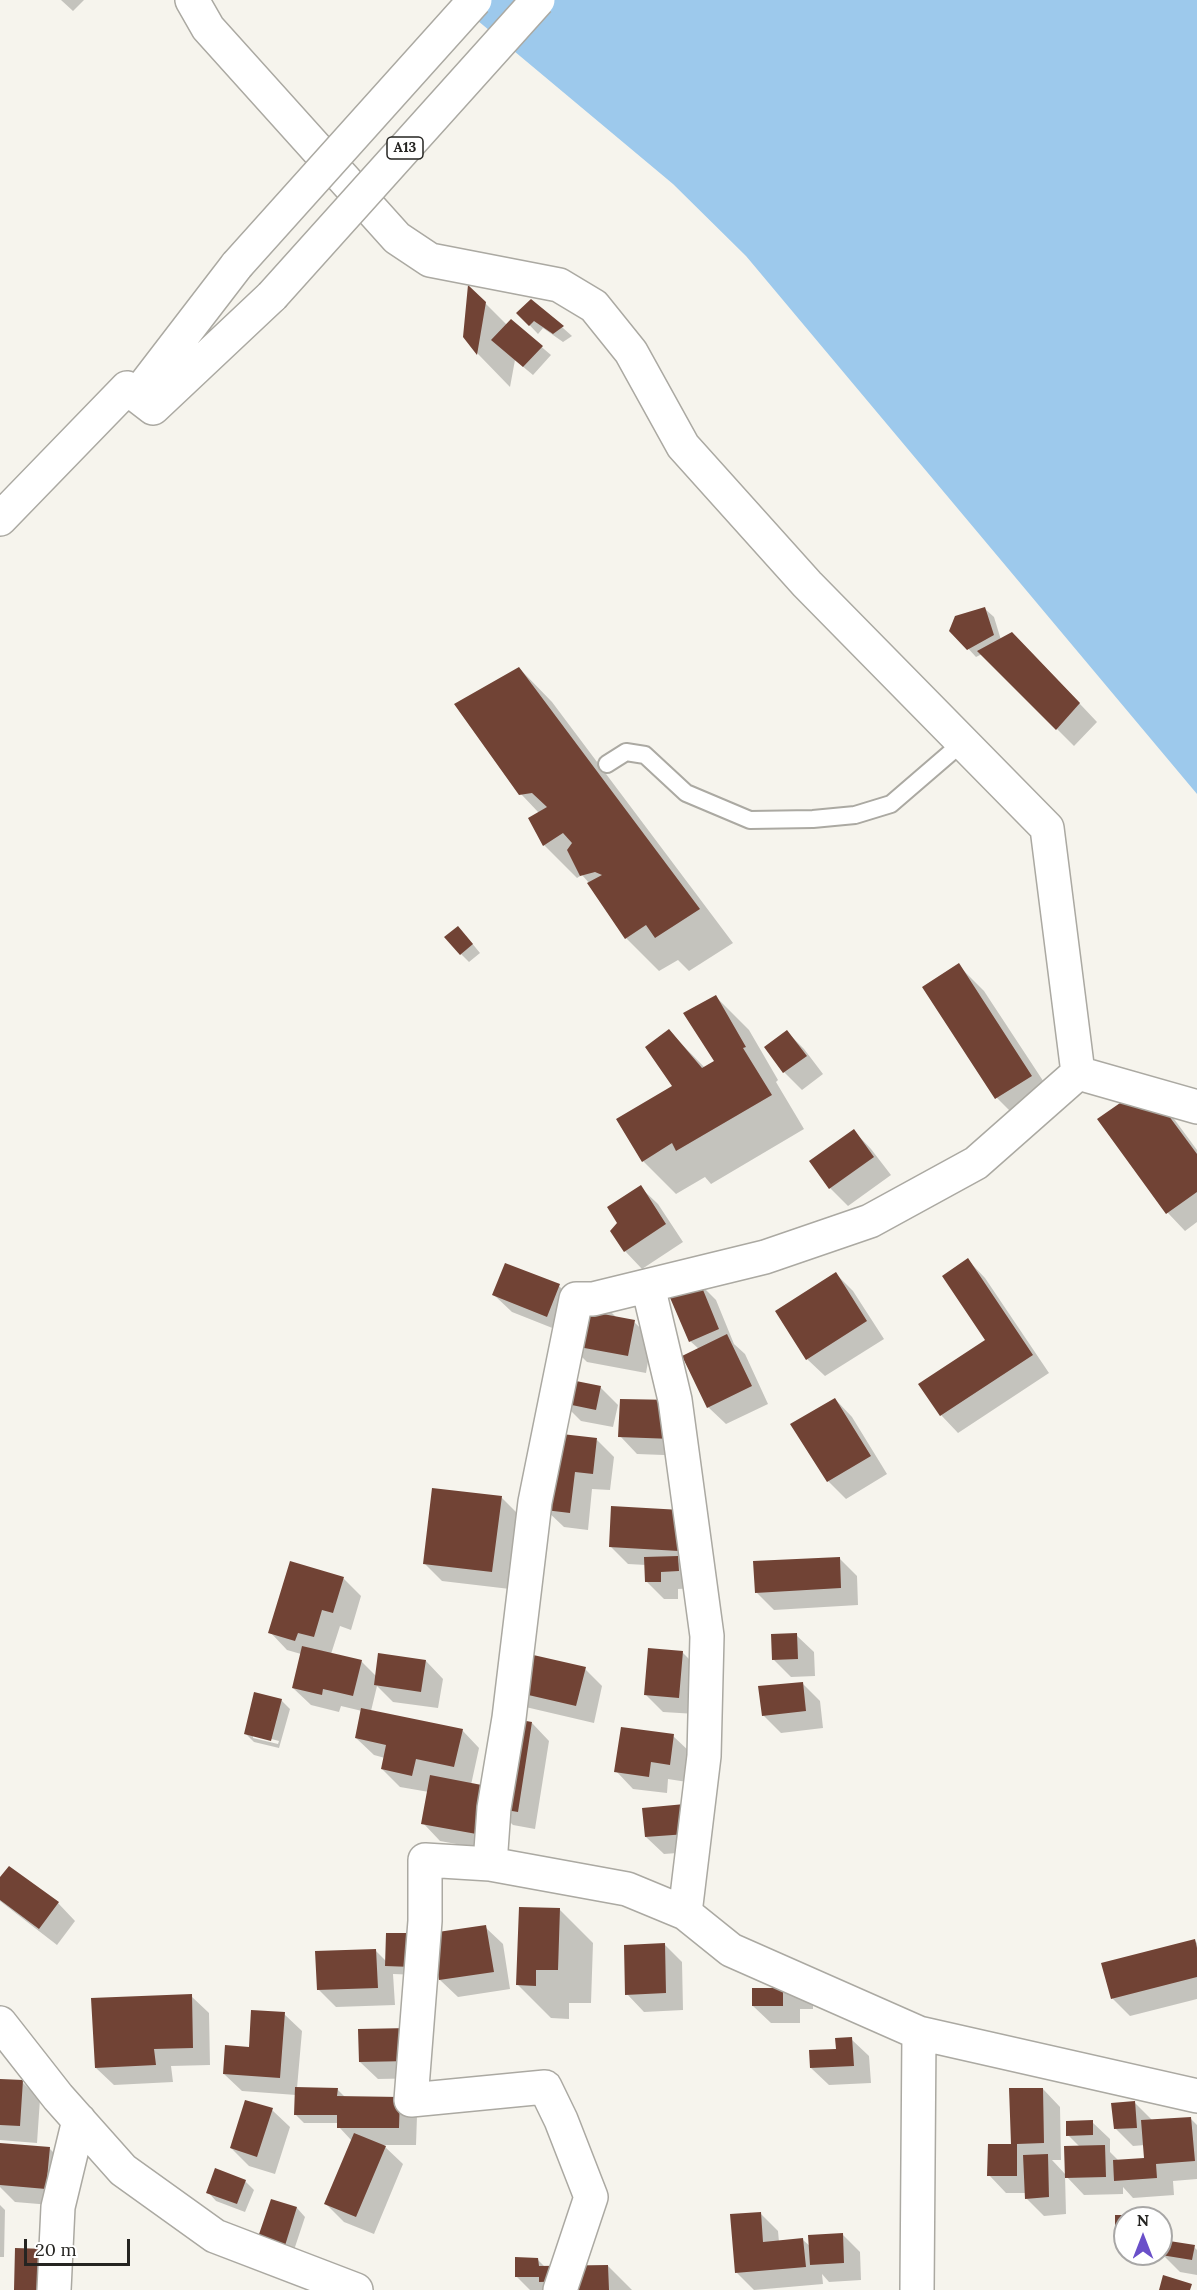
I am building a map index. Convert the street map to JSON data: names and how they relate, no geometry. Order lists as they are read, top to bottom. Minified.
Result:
{"streets":{"main road":["A13"]},"scale_bar":"20 m","north":"top"}
